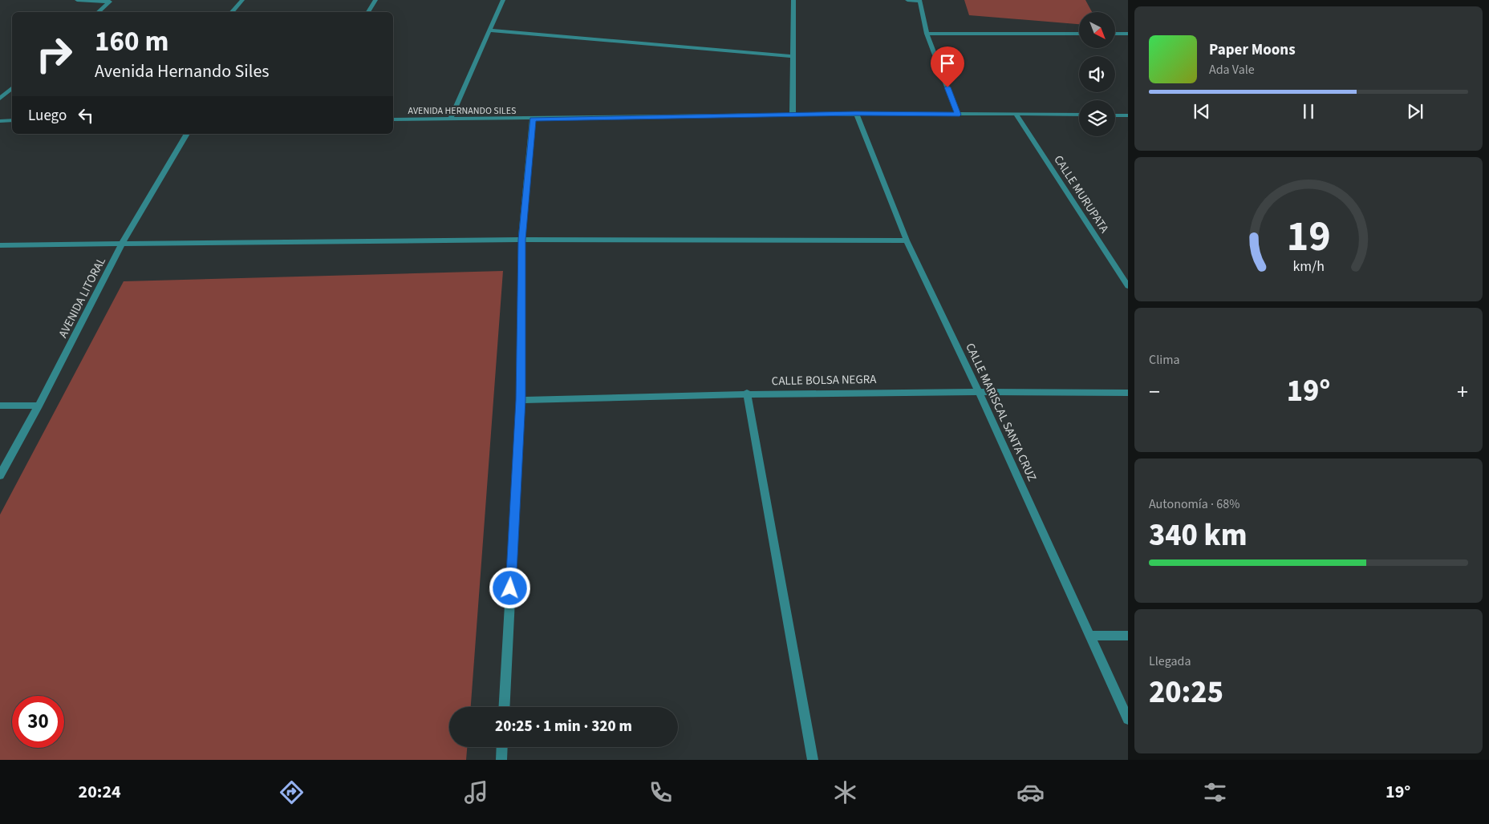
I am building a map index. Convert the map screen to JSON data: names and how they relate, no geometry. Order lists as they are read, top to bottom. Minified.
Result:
{"streets":{"street":["AVENIDA HERNANDO SILES","CALLE MURUPATA","AVENIDA LITORAL","CALLE BOLSA NEGRA","CALLE MARISCAL SANTA CRUZ"]},"crossings":[["AVENIDA HERNANDO SILES","CALLE MURUPATA"],["AVENIDA HERNANDO SILES","CALLE MARISCAL SANTA CRUZ"],["CALLE BOLSA NEGRA","CALLE MARISCAL SANTA CRUZ"]],"north":"bottom right","page":{"turn":["160 m","Avenida Hernando Siles"],"song":["Paper Moons","Ada Vale"],"then":"Luego","tile":["Clima",["Autonomía · 68%","340 km"],["Llegada","20:25"]],"heat":["−","19°","+"],"limit":"30","trip":"20:25 · 1 min · 320 m","tabs":["20:24","19°"],"gauge":["19","km/h"]}}
